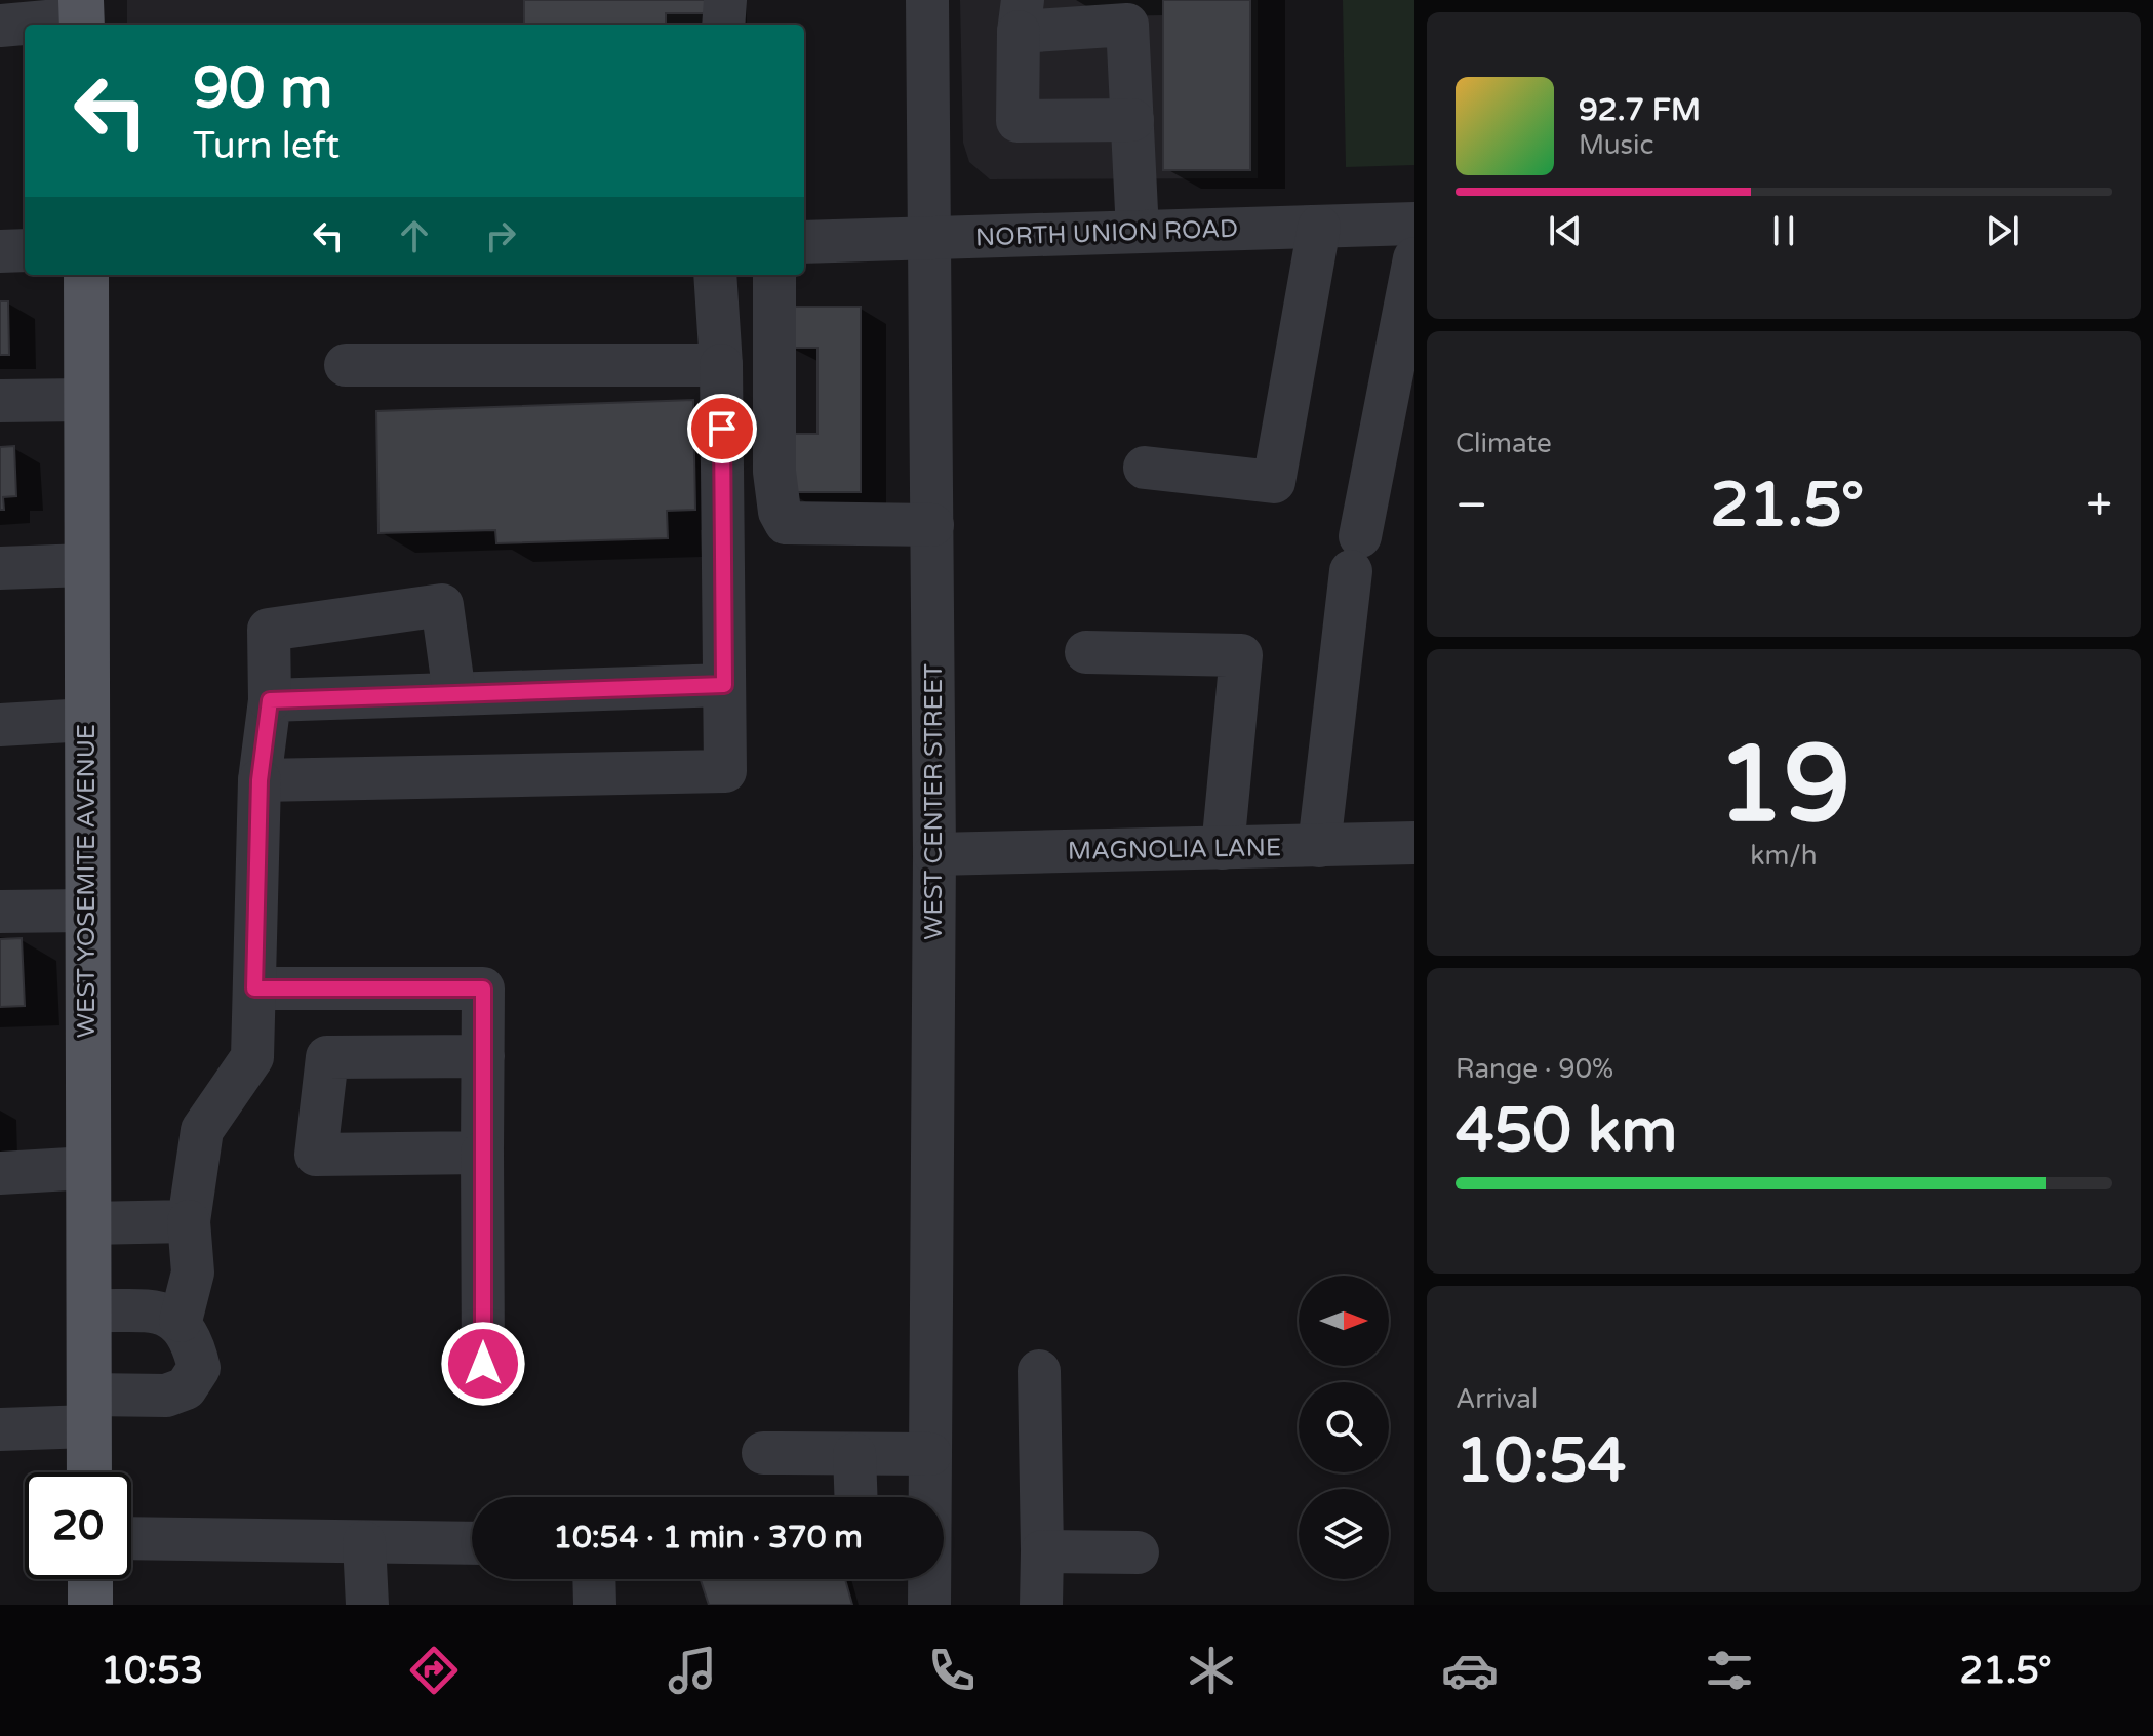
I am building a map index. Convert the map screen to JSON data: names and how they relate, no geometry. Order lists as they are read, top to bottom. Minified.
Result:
{"streets":{"main road":["WEST YOSEMITE AVENUE"],"street":["NORTH UNION ROAD","WEST CENTER STREET","MAGNOLIA LANE"]},"crossings":[["NORTH UNION ROAD","WEST CENTER STREET"],["WEST CENTER STREET","MAGNOLIA LANE"]],"north":"right","page":{"turn":["90 m","Turn left"],"song":["92.7 FM","Music"],"tile":["Climate",["19","km/h"],["Range · 90%","450 km"],["Arrival","10:54"]],"heat":["−","21.5°","+"],"limit":"20","trip":"10:54 · 1 min · 370 m","tabs":["10:53","21.5°"]}}
